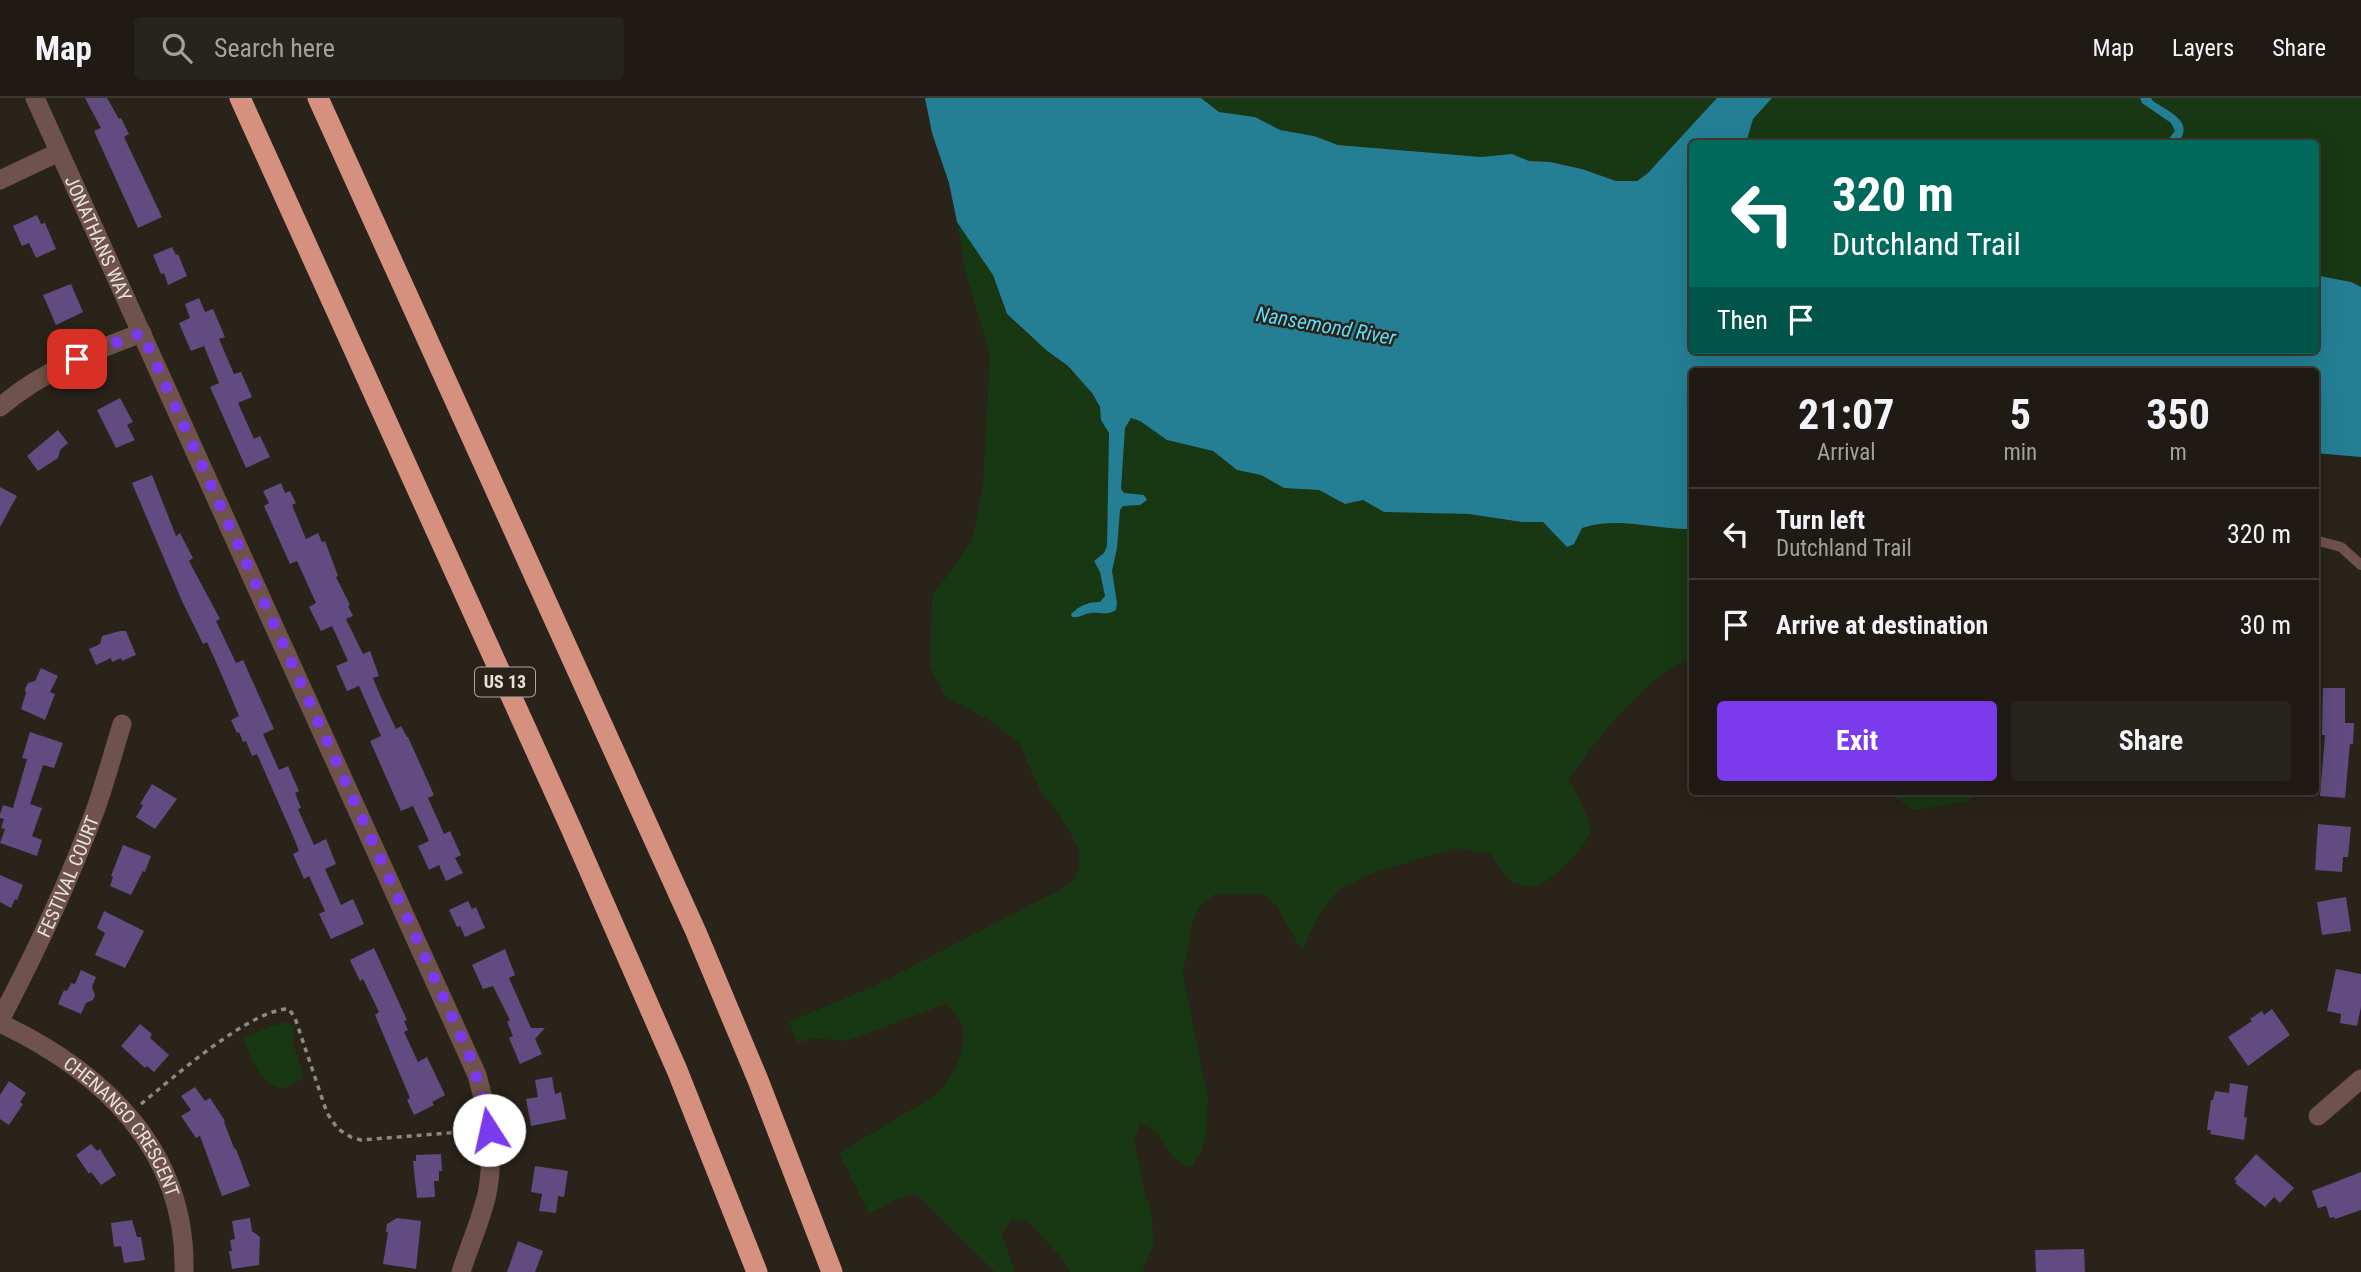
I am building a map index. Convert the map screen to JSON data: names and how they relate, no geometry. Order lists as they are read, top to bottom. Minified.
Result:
{"streets":{"highway":["US 13"],"street":["JONATHANS WAY","FESTIVAL COURT","CHENANGO CRESCENT"]},"crossings":[["FESTIVAL COURT","CHENANGO CRESCENT"]],"water":["Nansemond River"],"page":{"header":"Map","search":"Search here","nav":["Map","Layers","Share"],"turn":["320 m","Dutchland Trail"],"then":"Then","eta":["21:07","Arrival","5","min","350","m"],"list":[{"name":"Turn left","note":"Dutchland Trail","value":"320 m"},{"name":"Arrive at destination","value":"30 m"}],"buttons":["Exit","Share"]}}
